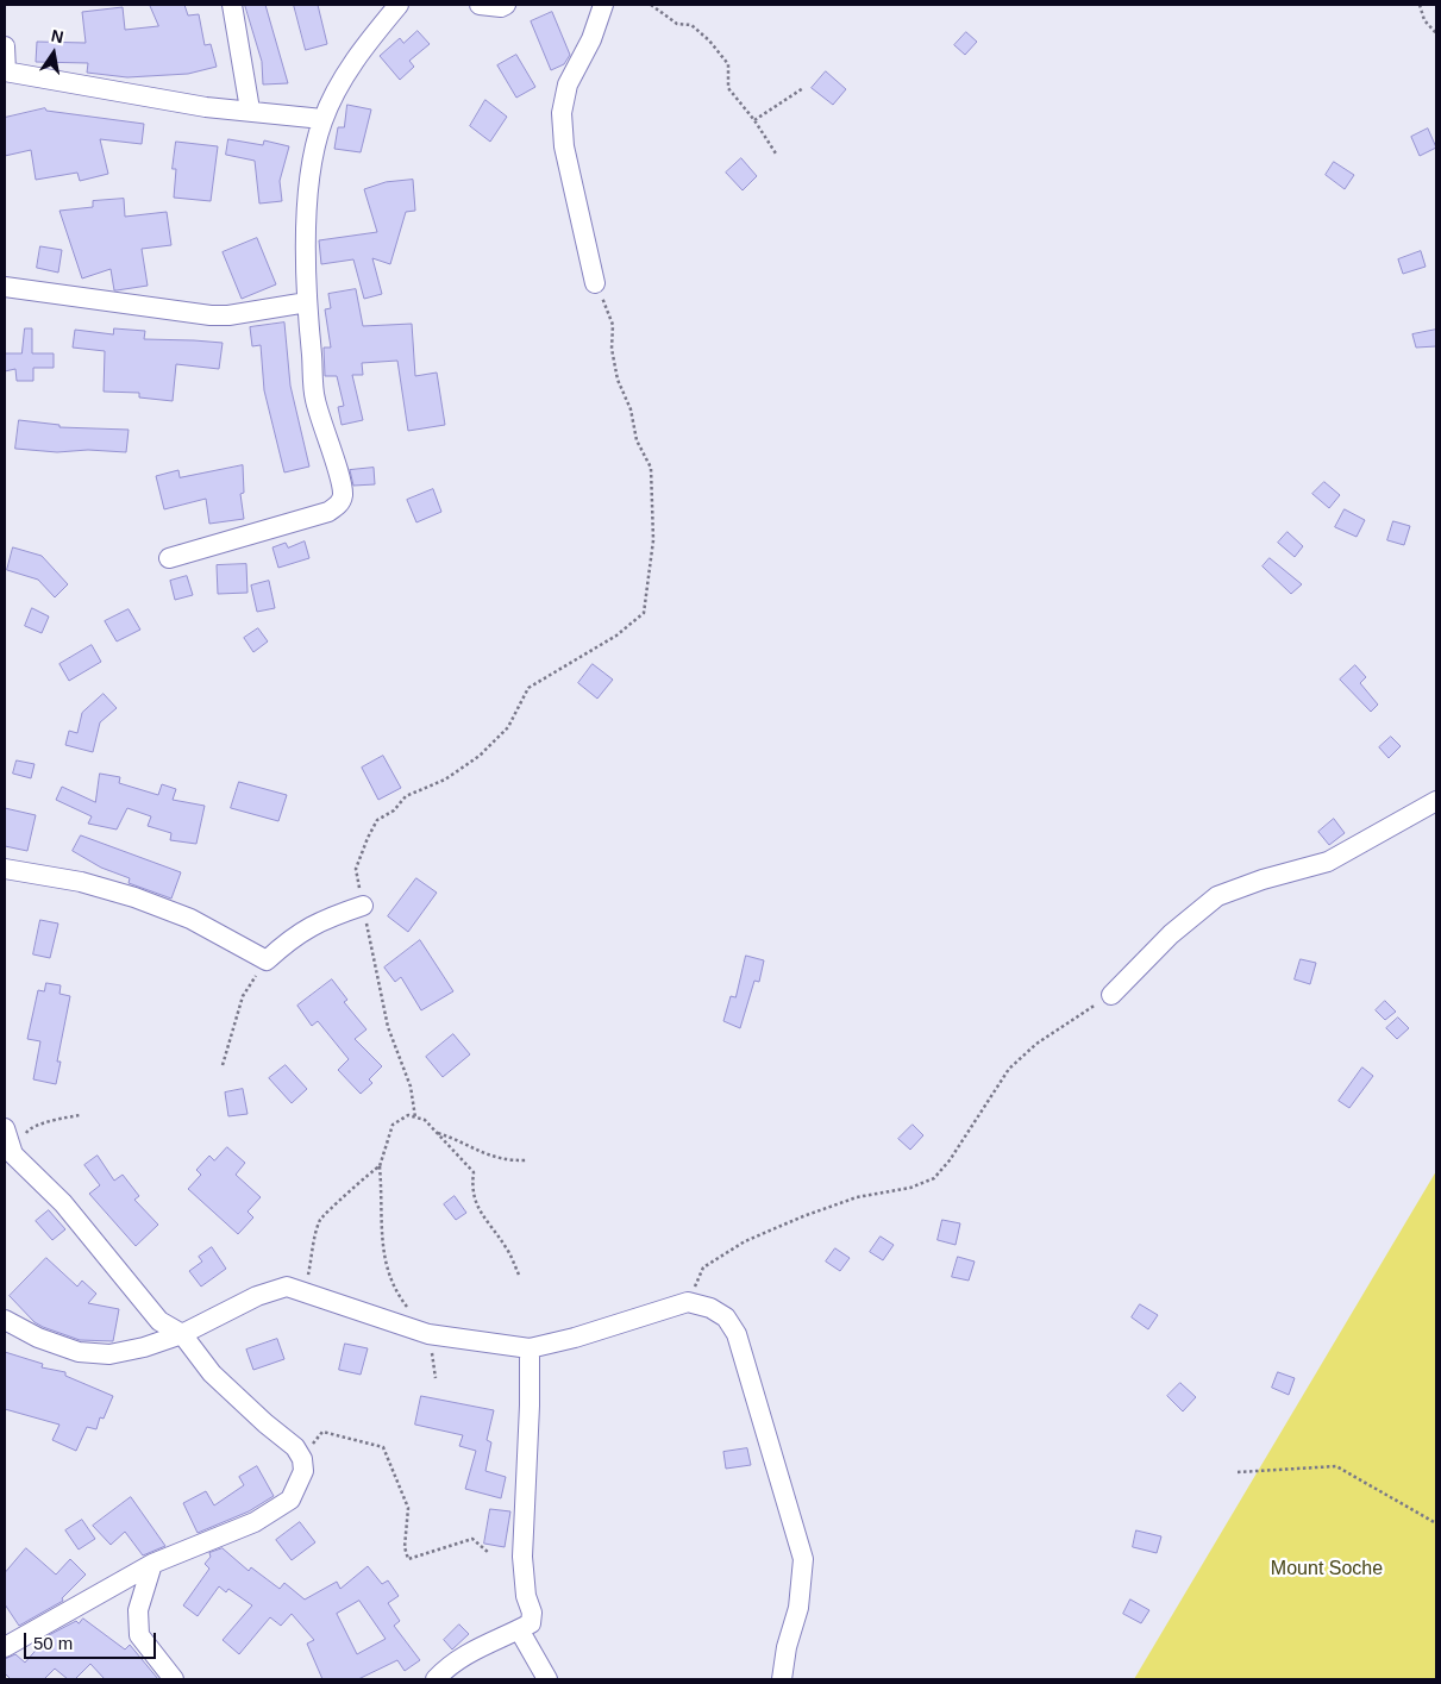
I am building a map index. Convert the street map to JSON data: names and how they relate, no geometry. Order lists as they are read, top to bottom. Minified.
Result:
{"parks":["Mount Soche"],"scale_bar":"50 m","north":"top"}
